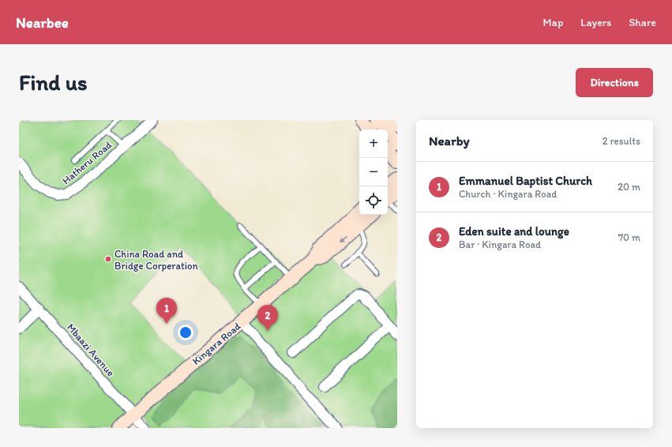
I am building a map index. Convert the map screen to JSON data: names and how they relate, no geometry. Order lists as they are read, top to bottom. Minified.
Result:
{"streets":{"main road":["Kingara Road"],"street":["Hatheru Road","Mbaazi Avenue"]},"crossings":[["Kingara Road","Mbaazi Avenue"]],"places":["China Road and Bridge Corperation"],"page":{"header":"Nearbee","nav":["Map","Layers","Share"],"buttons":"Directions","title":"Find us","heading":["Nearby","2 results"],"map_buttons":["+","−"],"list":[{"mark":"1","name":"Emmanuel Baptist Church","note":"Church · Kingara Road","value":"20 m"},{"mark":"2","name":"Eden suite and lounge","note":"Bar · Kingara Road","value":"70 m"}],"pins":["1","2"]}}
